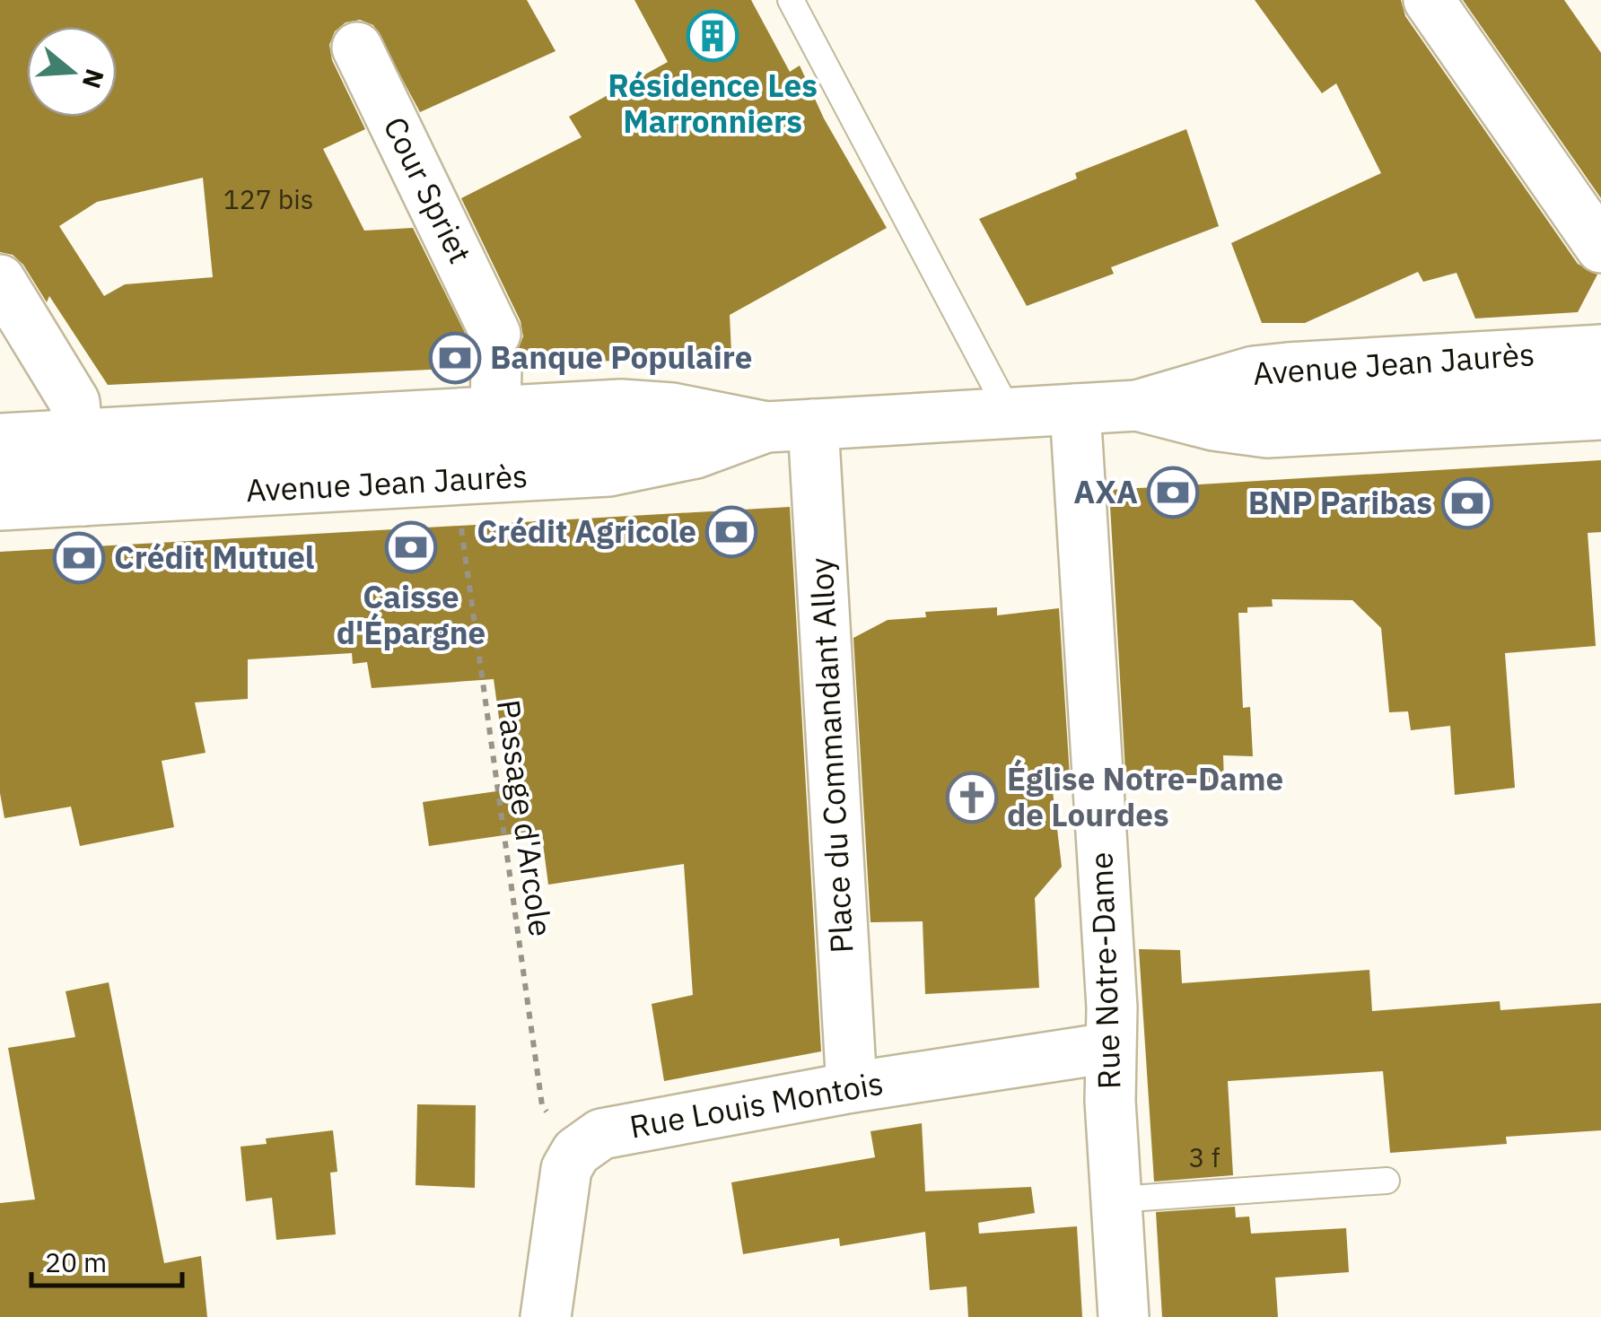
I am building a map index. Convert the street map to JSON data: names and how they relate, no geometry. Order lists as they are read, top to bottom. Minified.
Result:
{"streets":{"street":["Cour Spriet","Avenue Jean Jaurès","Place du Commandant Alloy","Rue Notre-Dame","Rue Louis Montois"],"path":["Passage d'Arcole"]},"crossings":[["Cour Spriet","Avenue Jean Jaurès"],["Avenue Jean Jaurès","Place du Commandant Alloy"],["Avenue Jean Jaurès","Passage d'Arcole"],["Avenue Jean Jaurès","Rue Notre-Dame"],["Place du Commandant Alloy","Rue Louis Montois"],["Passage d'Arcole","Rue Louis Montois"],["Rue Notre-Dame","Rue Louis Montois"]],"places":{"building":["Résidence Les Marronniers"],"bank":["Banque Populaire","AXA","BNP Paribas","Crédit Agricole","Caisse d'Épargne","Crédit Mutuel"],"church":["Église Notre-Dame de Lourdes"]},"house_numbers":["127 bis","3 f"],"scale_bar":"20 m","north":"right"}
